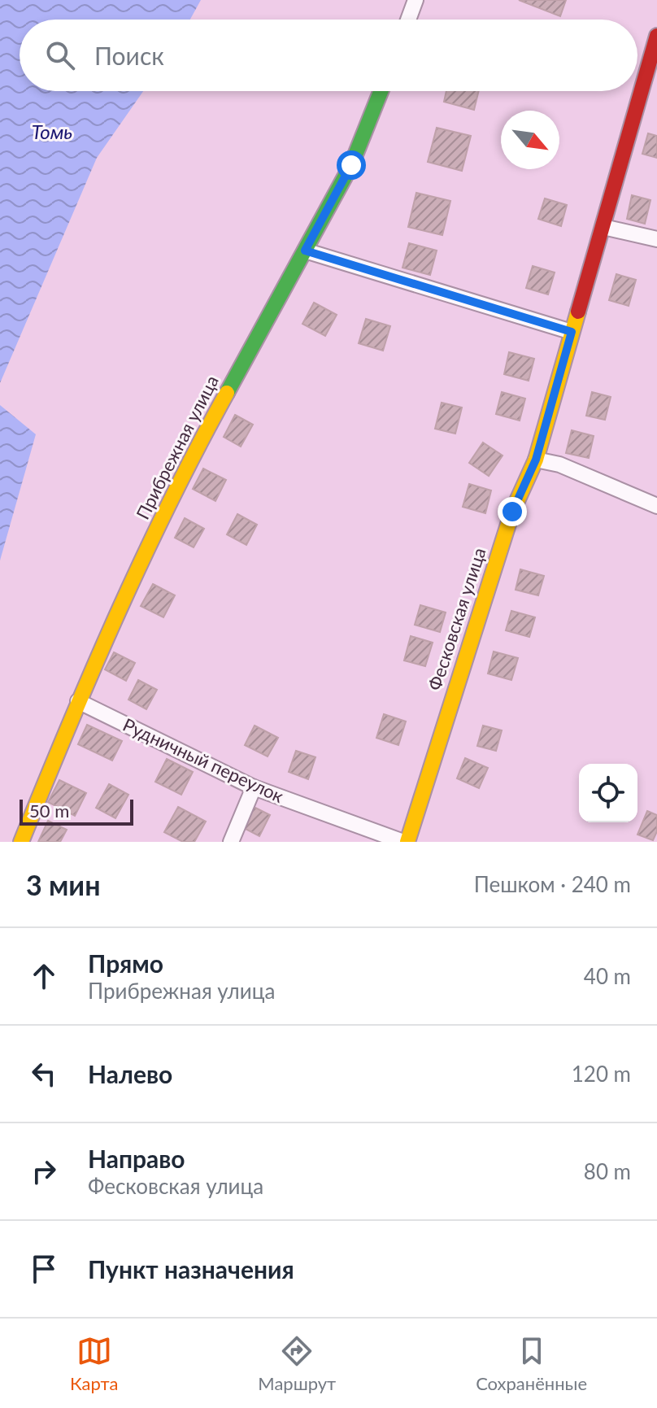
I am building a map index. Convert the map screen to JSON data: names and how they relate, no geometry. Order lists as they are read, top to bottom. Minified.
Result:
{"streets":{"street":["Прибрежная улица","Фесковская улица","Рудничный переулок"]},"crossings":[["Прибрежная улица","Рудничный переулок"],["Фесковская улица","Рудничный переулок"]],"water":["Томь"],"scale_bar":"50 m","north":"bottom right","page":{"search":"Поиск","scale":"50 m","heading":["3 мин","Пешком · 240 m"],"list":[["Прямо","Прибрежная улица","40 m"],["Налево","120 m"],["Направо","Фесковская улица","80 m"],"Пункт назначения"],"nav":["Карта","Маршрут","Сохранённые"]}}
